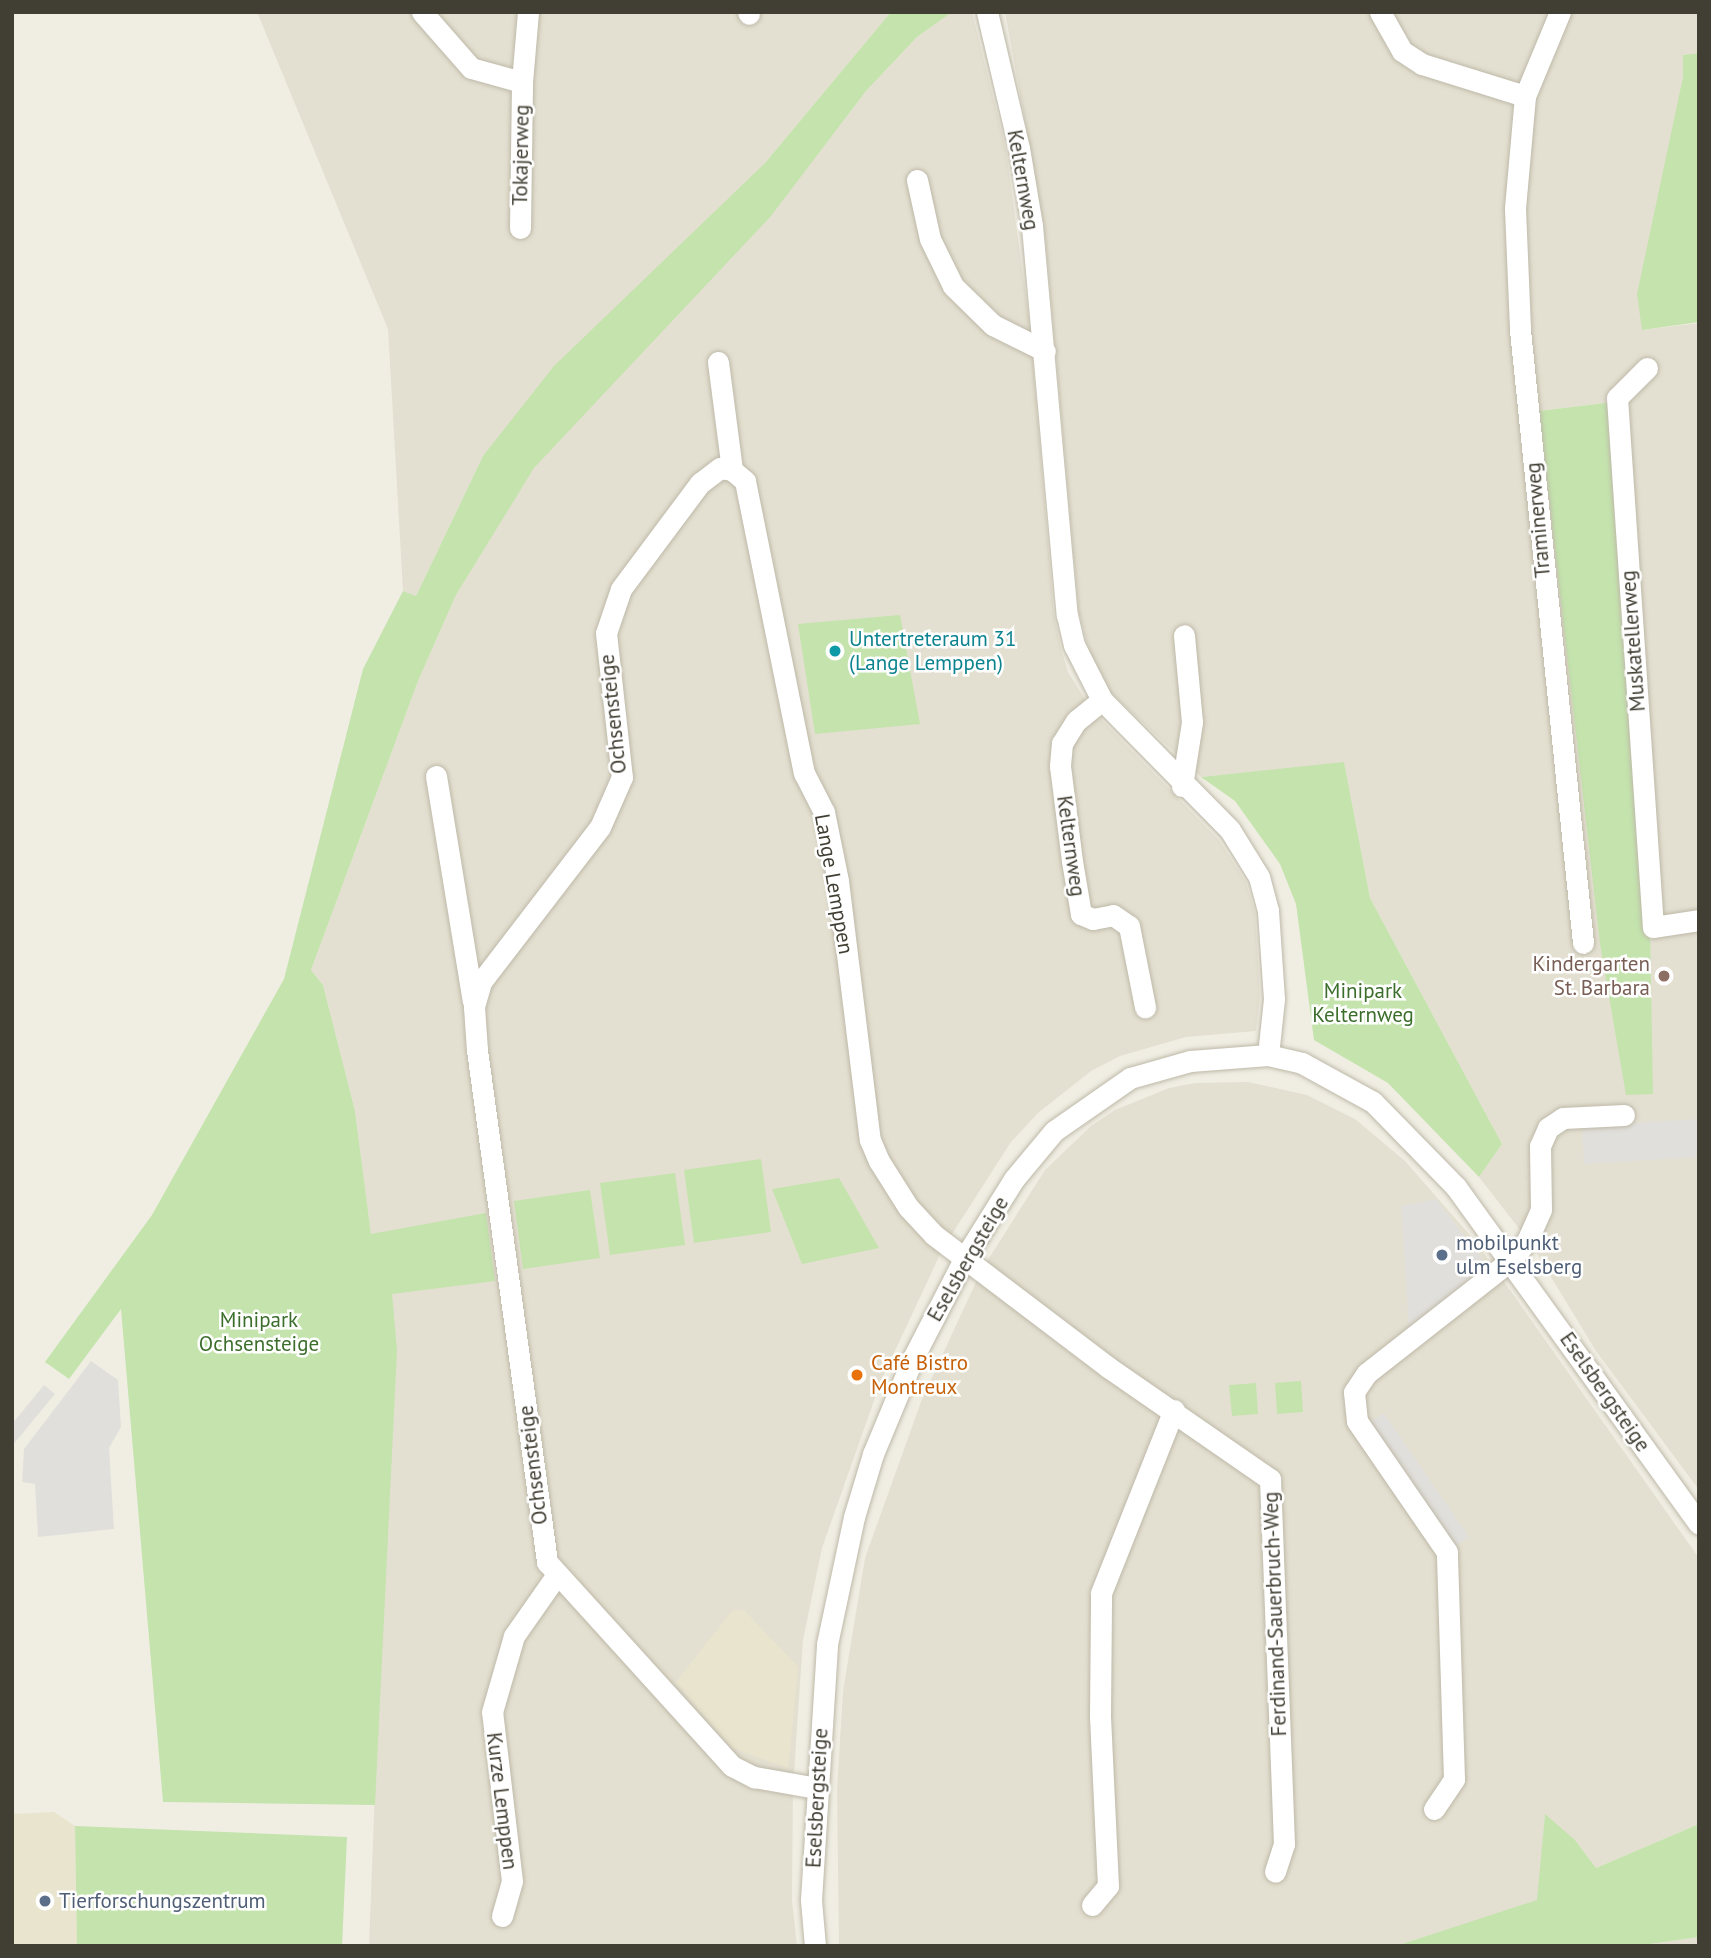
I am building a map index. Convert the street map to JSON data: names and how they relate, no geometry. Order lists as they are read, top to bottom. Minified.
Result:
{"streets":{"street":["Tokajerweg","Kelternweg","Traminerweg","Muskatellerweg","Ochsensteige","Lange Lemppen","Eselsbergsteige","Ferdinand-Sauerbruch-Weg","Kurze Lemppen"]},"crossings":[["Kelternweg","Eselsbergsteige"],["Ochsensteige","Lange Lemppen"],["Ochsensteige","Eselsbergsteige"],["Ochsensteige","Kurze Lemppen"],["Lange Lemppen","Eselsbergsteige"],["Lange Lemppen","Ferdinand-Sauerbruch-Weg"],["Eselsbergsteige","Ferdinand-Sauerbruch-Weg"]],"parks":["Minipark Kelternweg","Minipark Ochsensteige"],"places":["Untertreteraum 31 (Lange Lemppen)","Kindergarten St. Barbara","mobilpunkt ulm Eselsberg","Café Bistro Montreux","Tierforschungszentrum"]}
